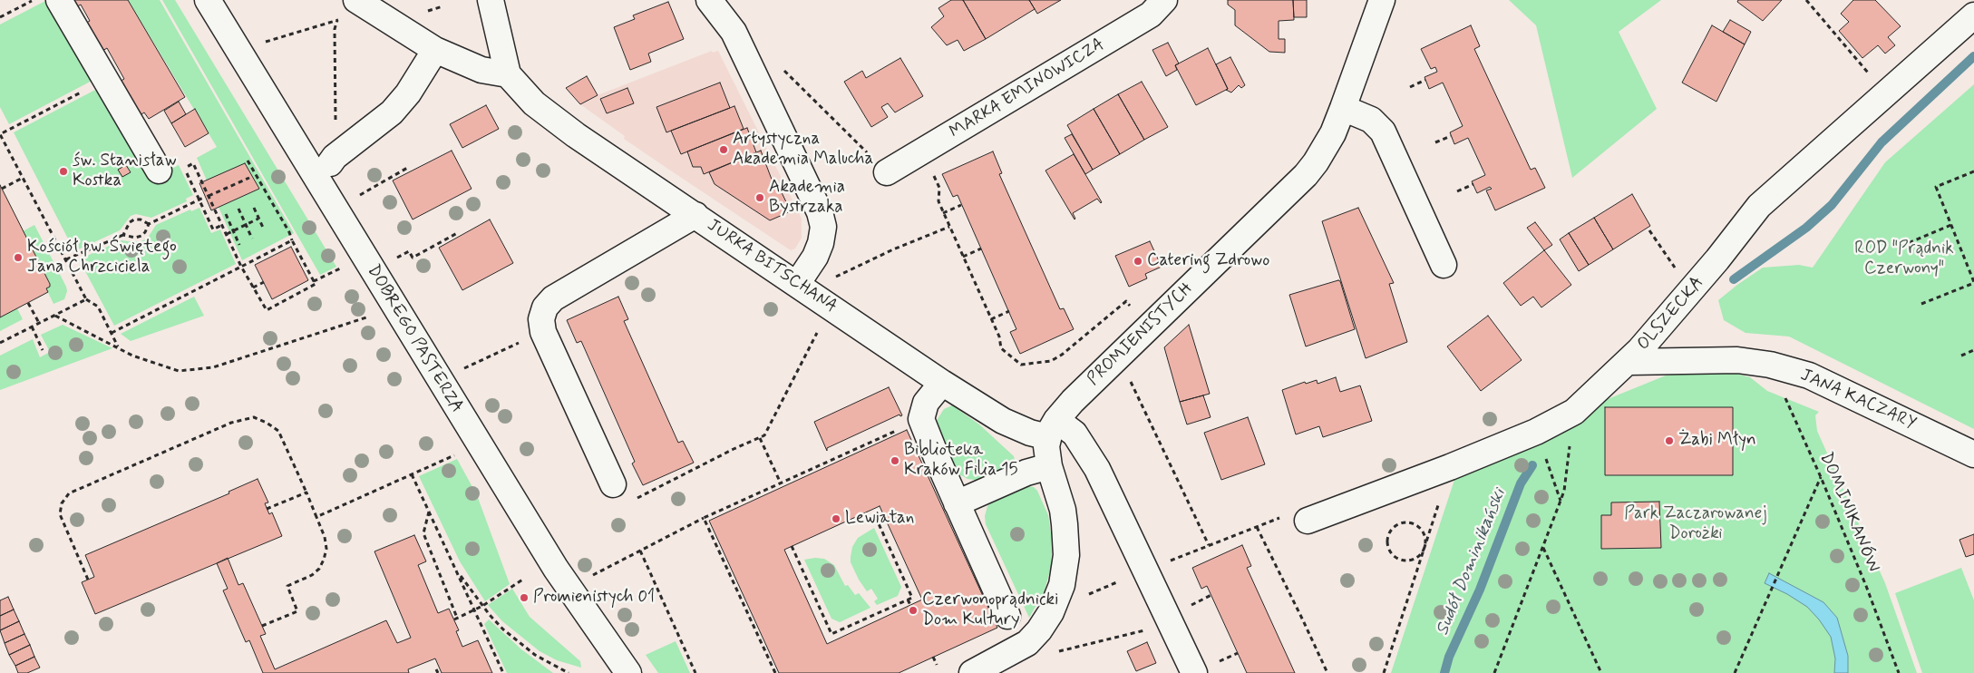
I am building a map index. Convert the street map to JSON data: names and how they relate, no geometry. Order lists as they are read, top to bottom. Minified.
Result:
{"streets":{"street":["MARKA EMINOWICZA","JURKA BITSCHANA","OLSZECKA","PROMIENISTYCH","DOBREGO PASTERZA","JANA KACZARY"],"path":["DOMINIKANÓW"]},"crossings":[["JURKA BITSCHANA","PROMIENISTYCH"],["OLSZECKA","JANA KACZARY"],["JANA KACZARY","DOMINIKANÓW"]],"water":["Sudół Dominikański"],"parks":["ROD \"Prądnik Czerwony\"","Park Zaczarowanej Dorożki"],"places":["Artystyczna Akademia Malucha","św. Stanisław Kostka","Akademia Bystrzaka","Kościół pw. Świętego Jana Chrzciciela","Catering Zdrowo","Żabi Młyn","Biblioteka Kraków Filia 15","Lewiatan","Promienistych 01","Czerwonoprądnicki Dom Kultury"]}
